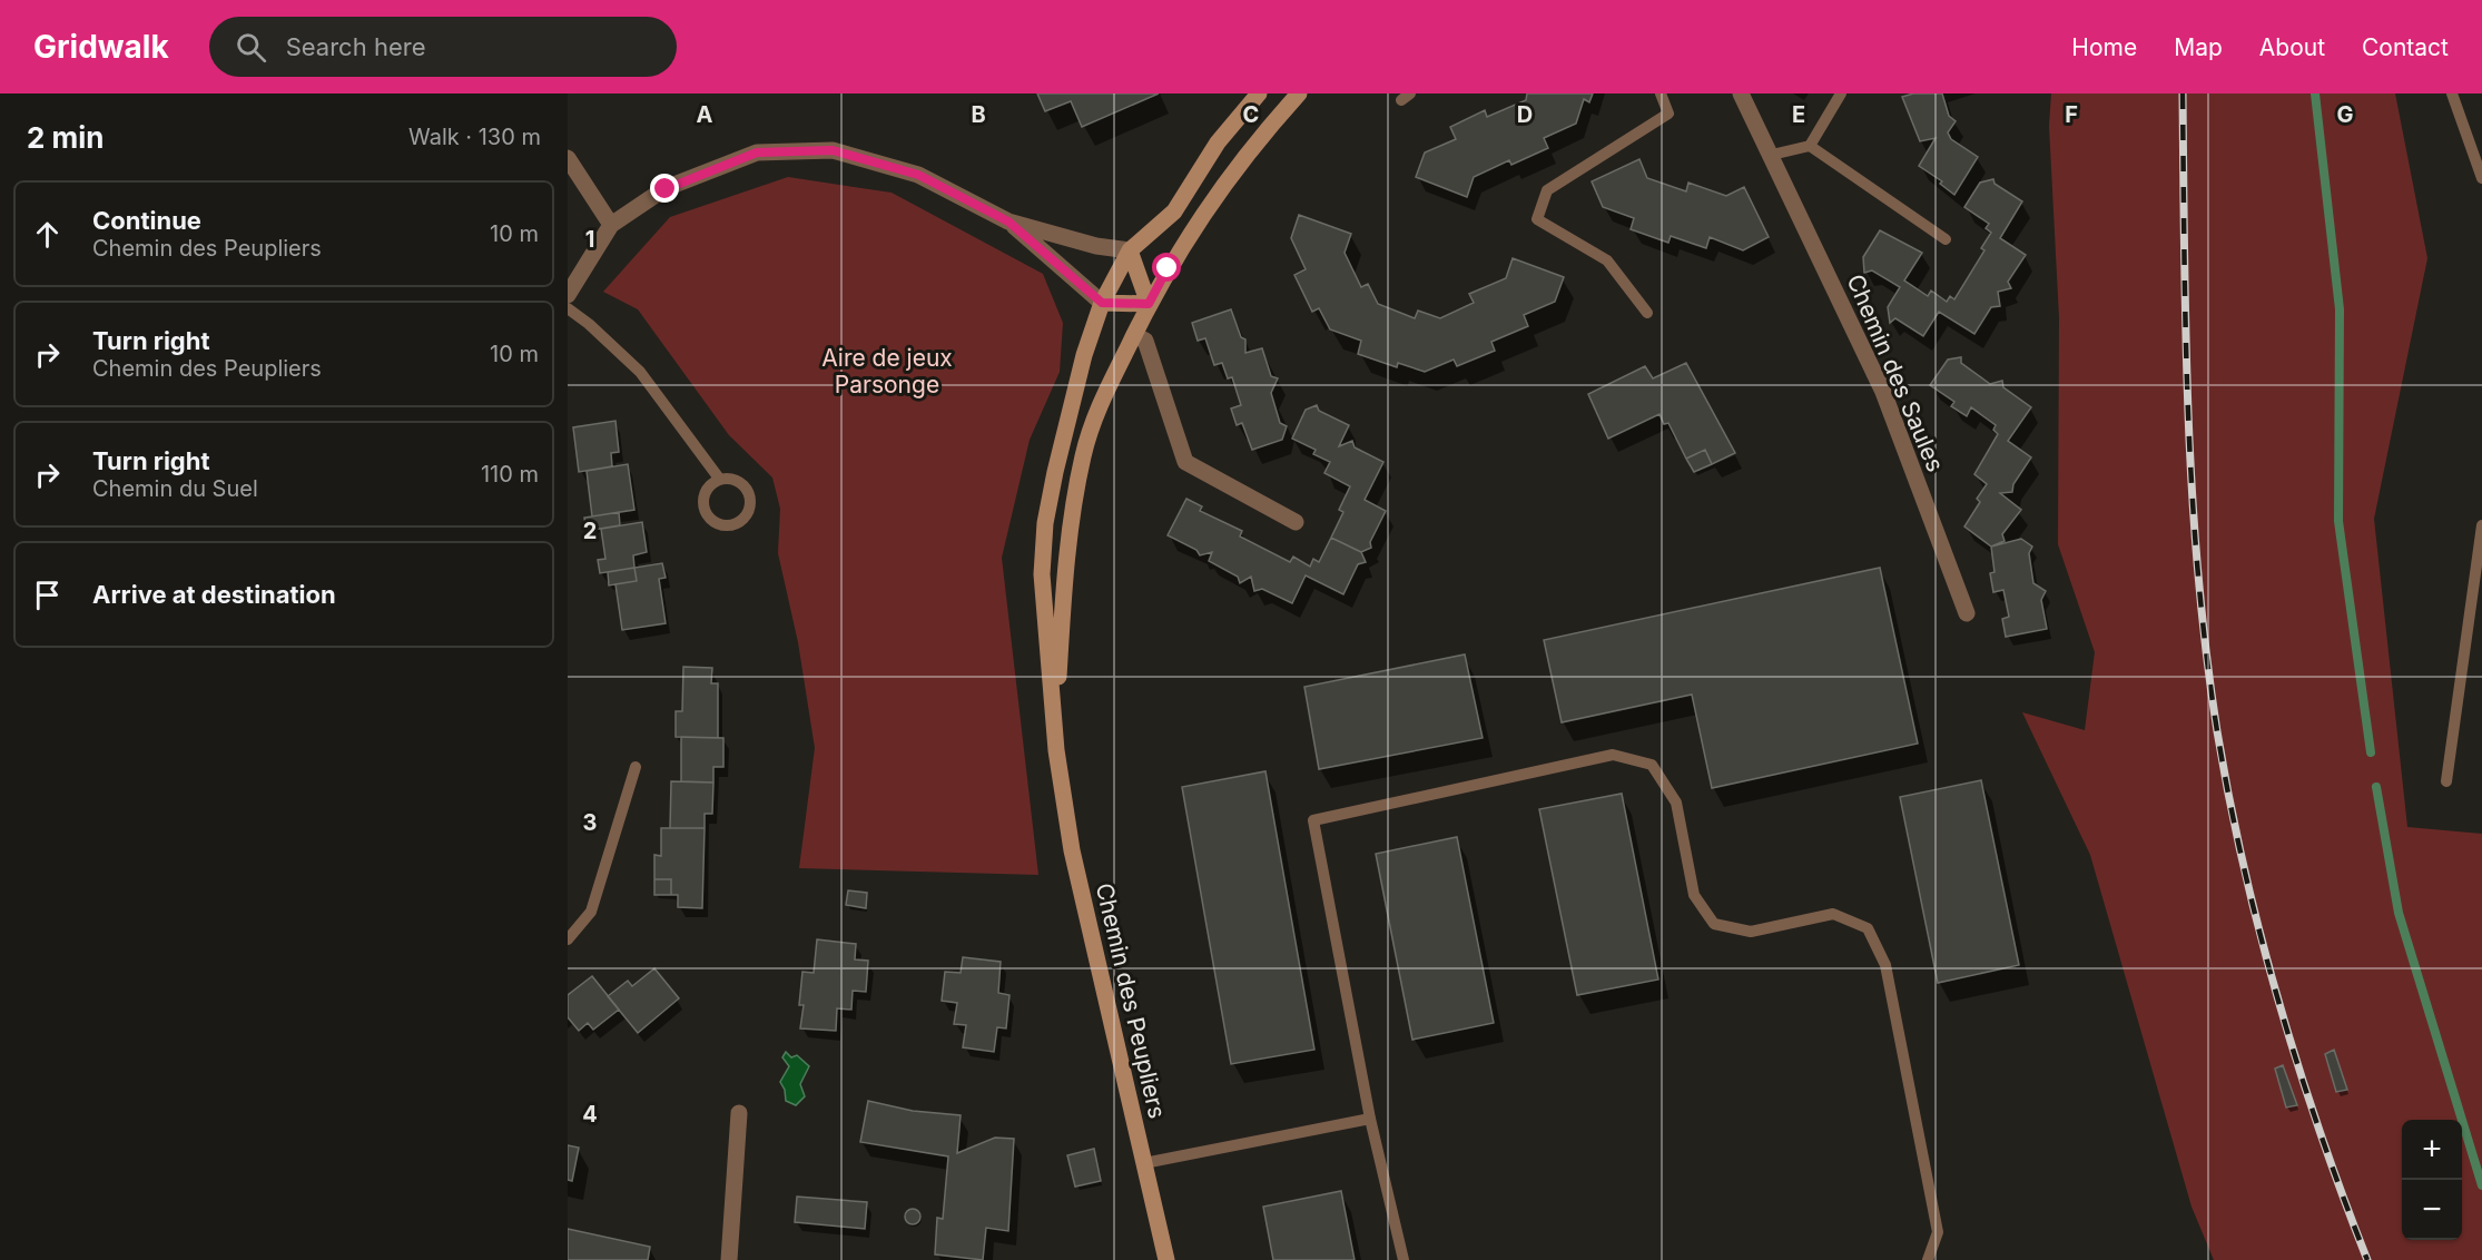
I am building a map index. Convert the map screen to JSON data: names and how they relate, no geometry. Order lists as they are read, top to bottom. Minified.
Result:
{"streets":{"street":["Chemin des Saules","Chemin des Peupliers"]},"parks":["Aire de jeux Parsonge"],"page":{"header":"Gridwalk","search":"Search here","nav":["Home","Map","About","Contact"],"heading":["2 min","Walk · 130 m"],"list":[["Continue","Chemin des Peupliers","10 m"],["Turn right","Chemin des Peupliers","10 m"],["Turn right","Chemin du Suel","110 m"],"Arrive at destination"],"map_buttons":["+","−"]},"grid":{"columns":["A","B","C","D","E","F","G"],"rows":["1","2","3","4"]}}
